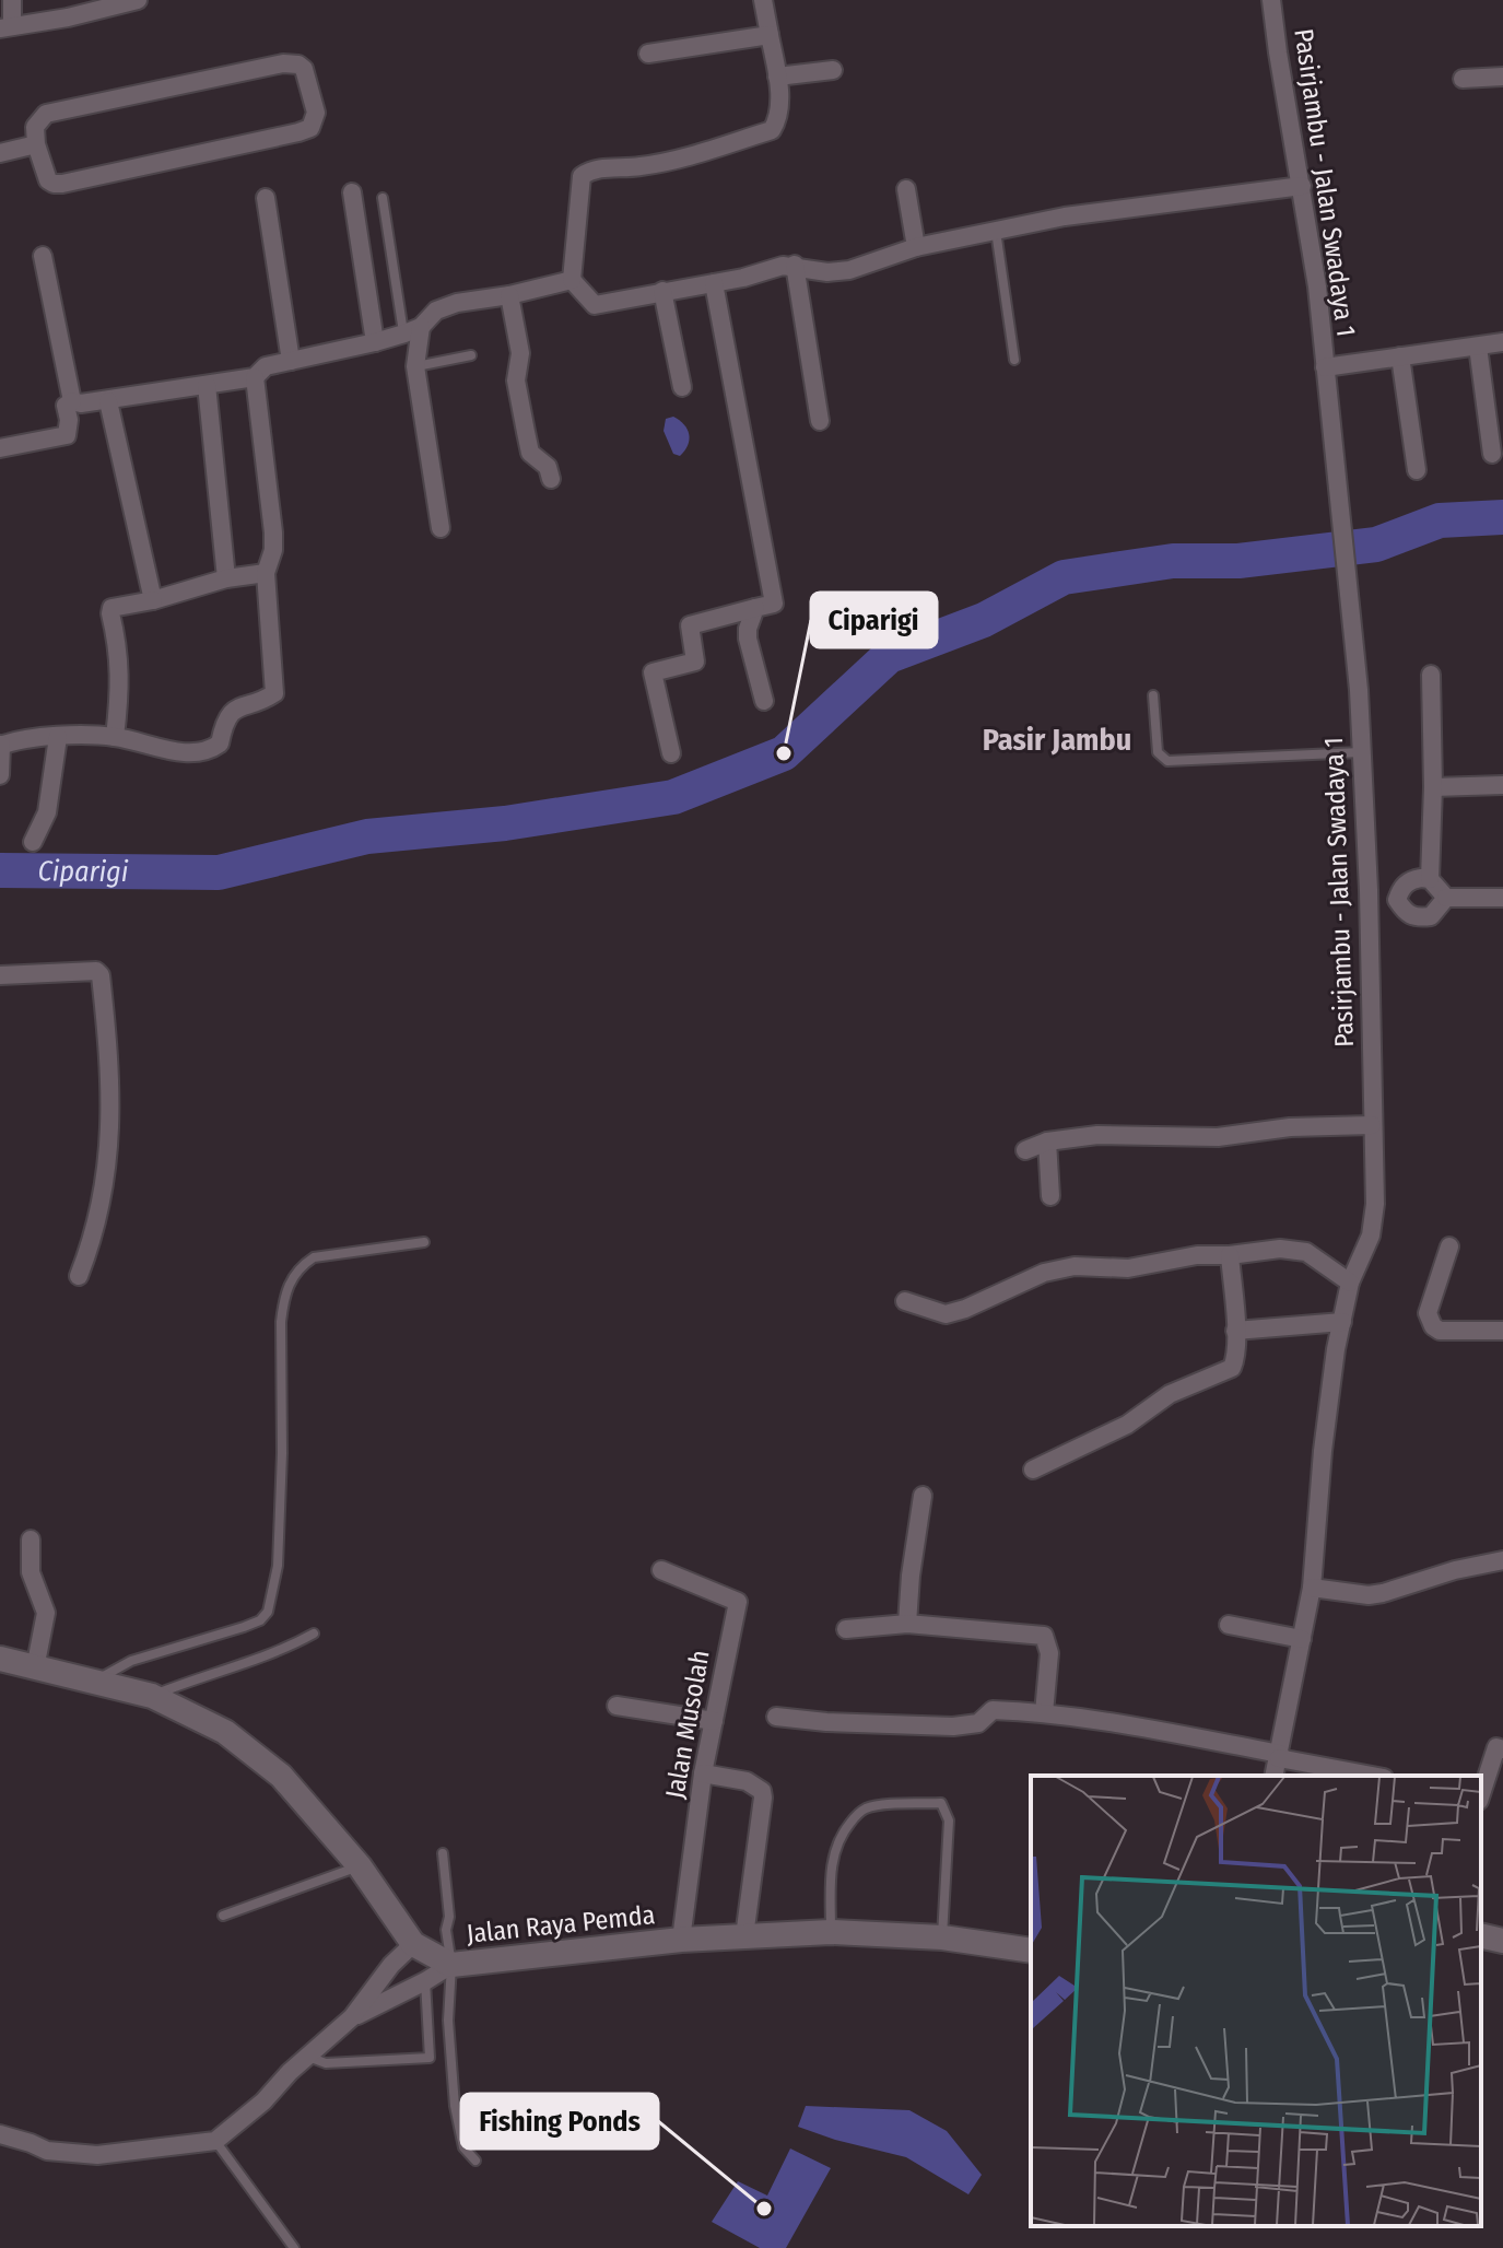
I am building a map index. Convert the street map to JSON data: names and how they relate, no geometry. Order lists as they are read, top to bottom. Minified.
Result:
{"streets":{"main road":["Jalan Raya Pemda"],"street":["Pasirjambu - Jalan Swadaya 1","Jalan Musolah"]},"crossings":[["Jalan Musolah","Jalan Raya Pemda"]],"districts":["Pasir Jambu"],"water":["Ciparigi"],"places":["Ciparigi","Fishing Ponds"]}
